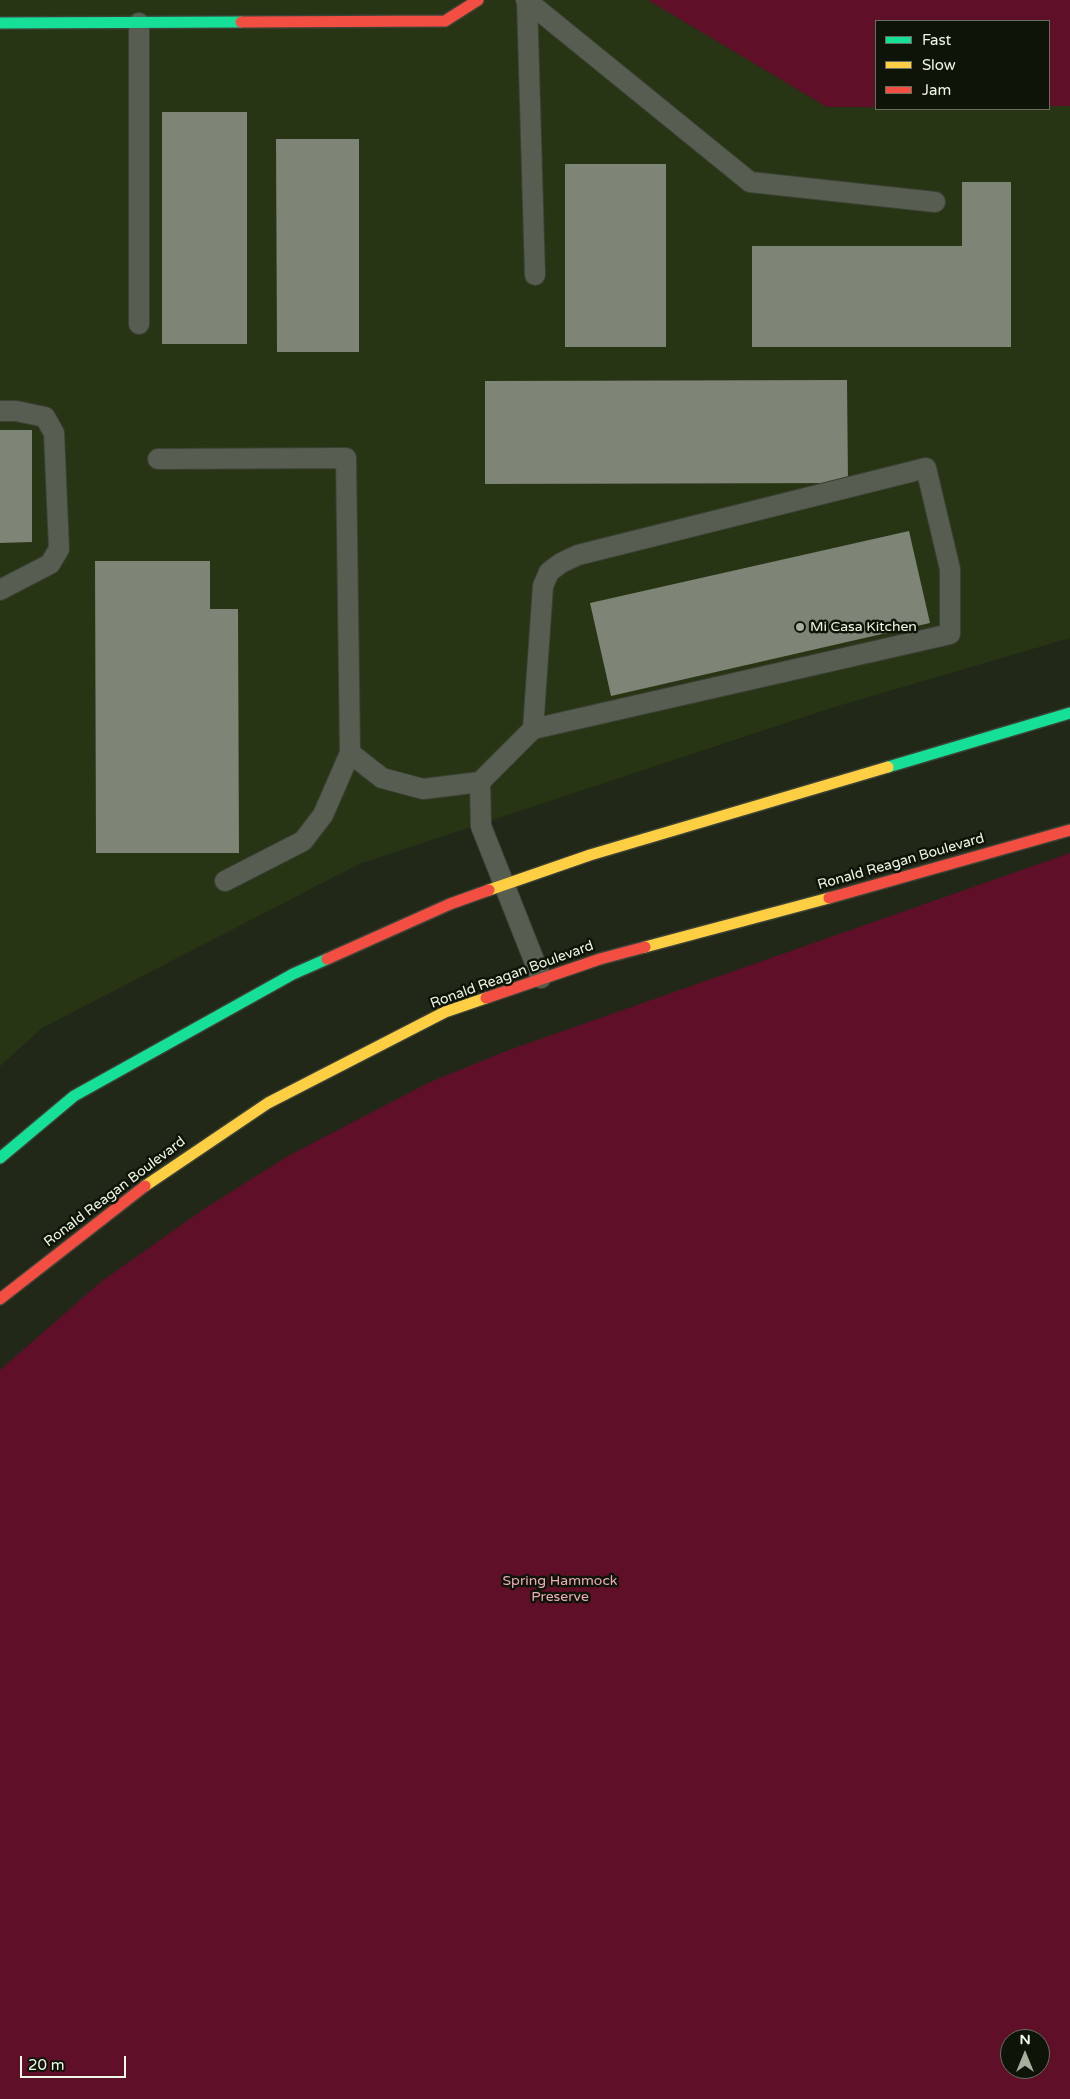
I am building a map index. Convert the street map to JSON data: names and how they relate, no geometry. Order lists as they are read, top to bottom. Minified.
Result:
{"streets":{"main road":["Ronald Reagan Boulevard"]},"parks":["Spring Hammock Preserve"],"places":["Mi Casa Kitchen"],"legend":["Fast","Slow","Jam"],"scale_bar":"20 m","north":"top"}
